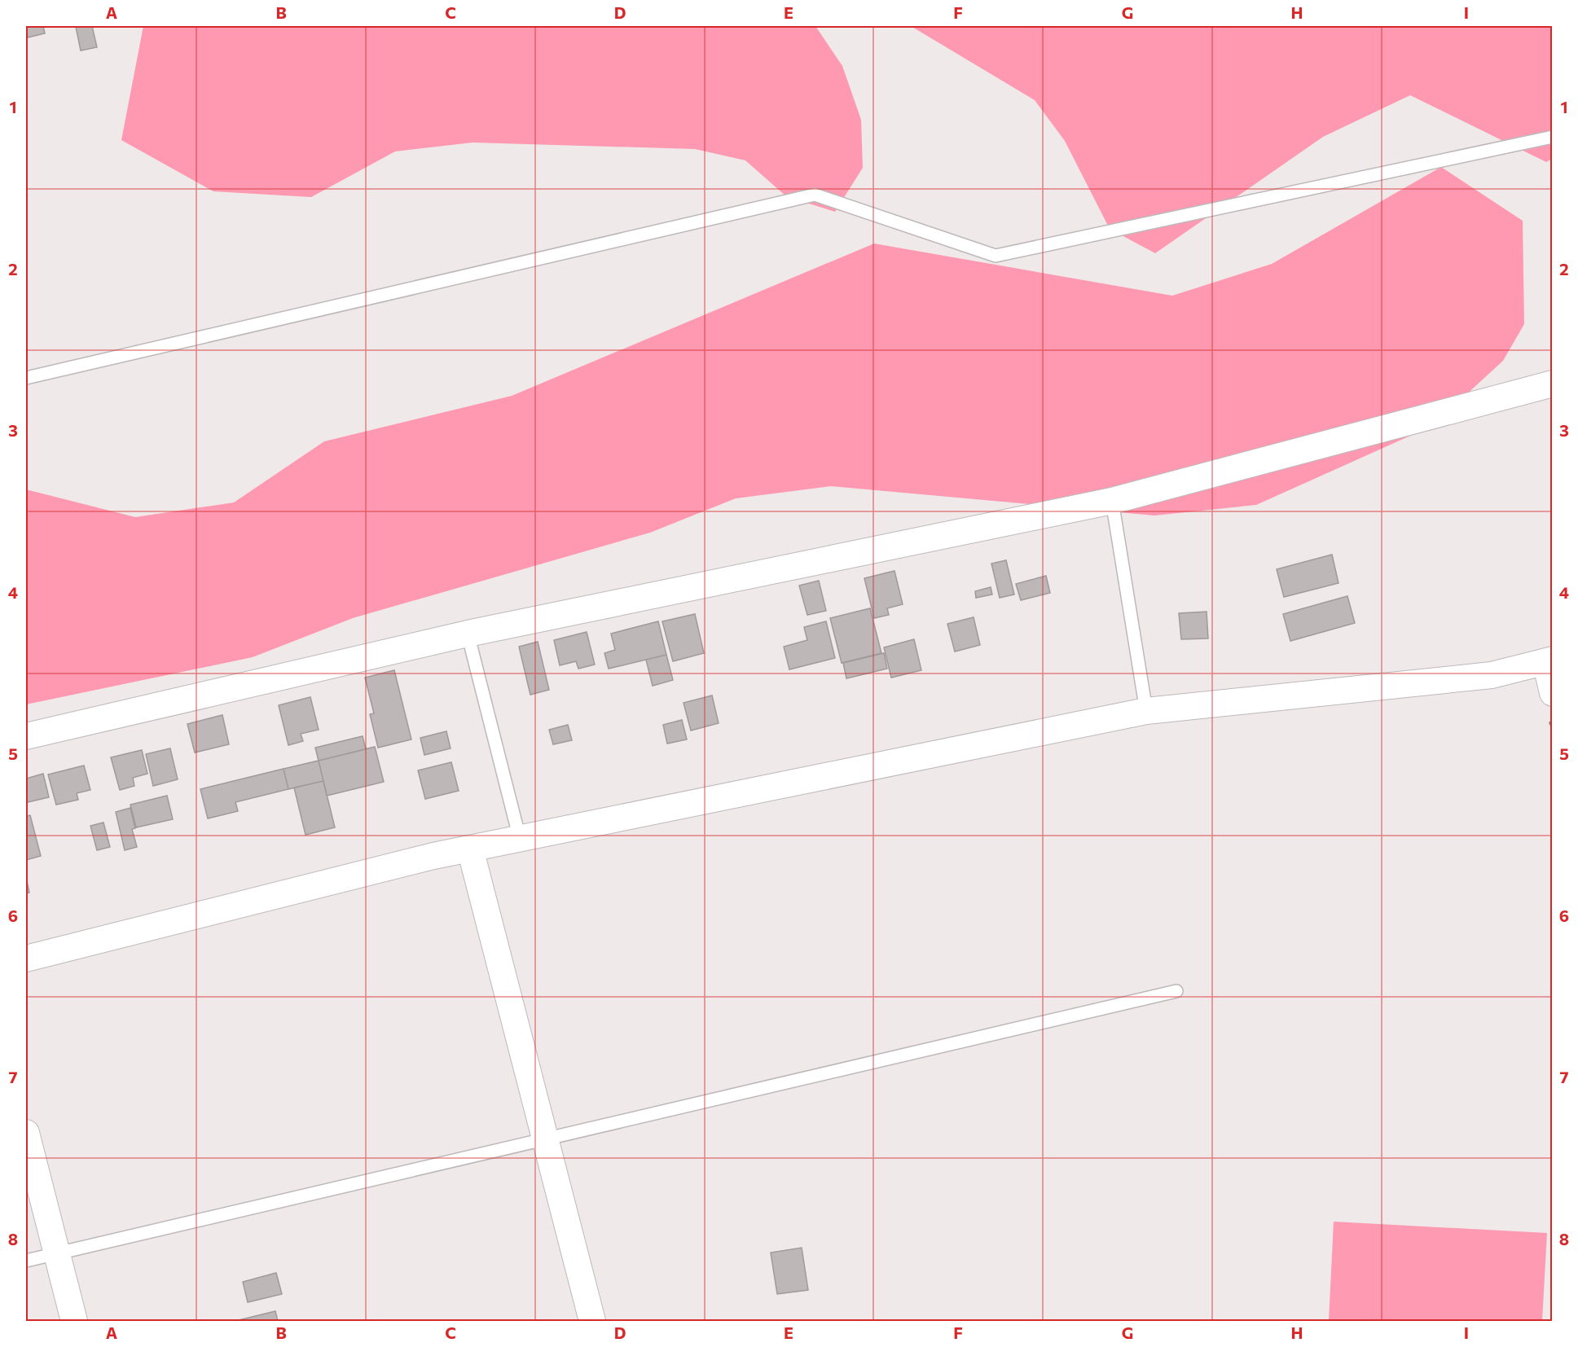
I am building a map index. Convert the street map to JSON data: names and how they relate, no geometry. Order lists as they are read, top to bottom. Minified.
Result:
{"grid":{"columns":["A","B","C","D","E","F","G","H","I"],"rows":["1","2","3","4","5","6","7","8"]}}
